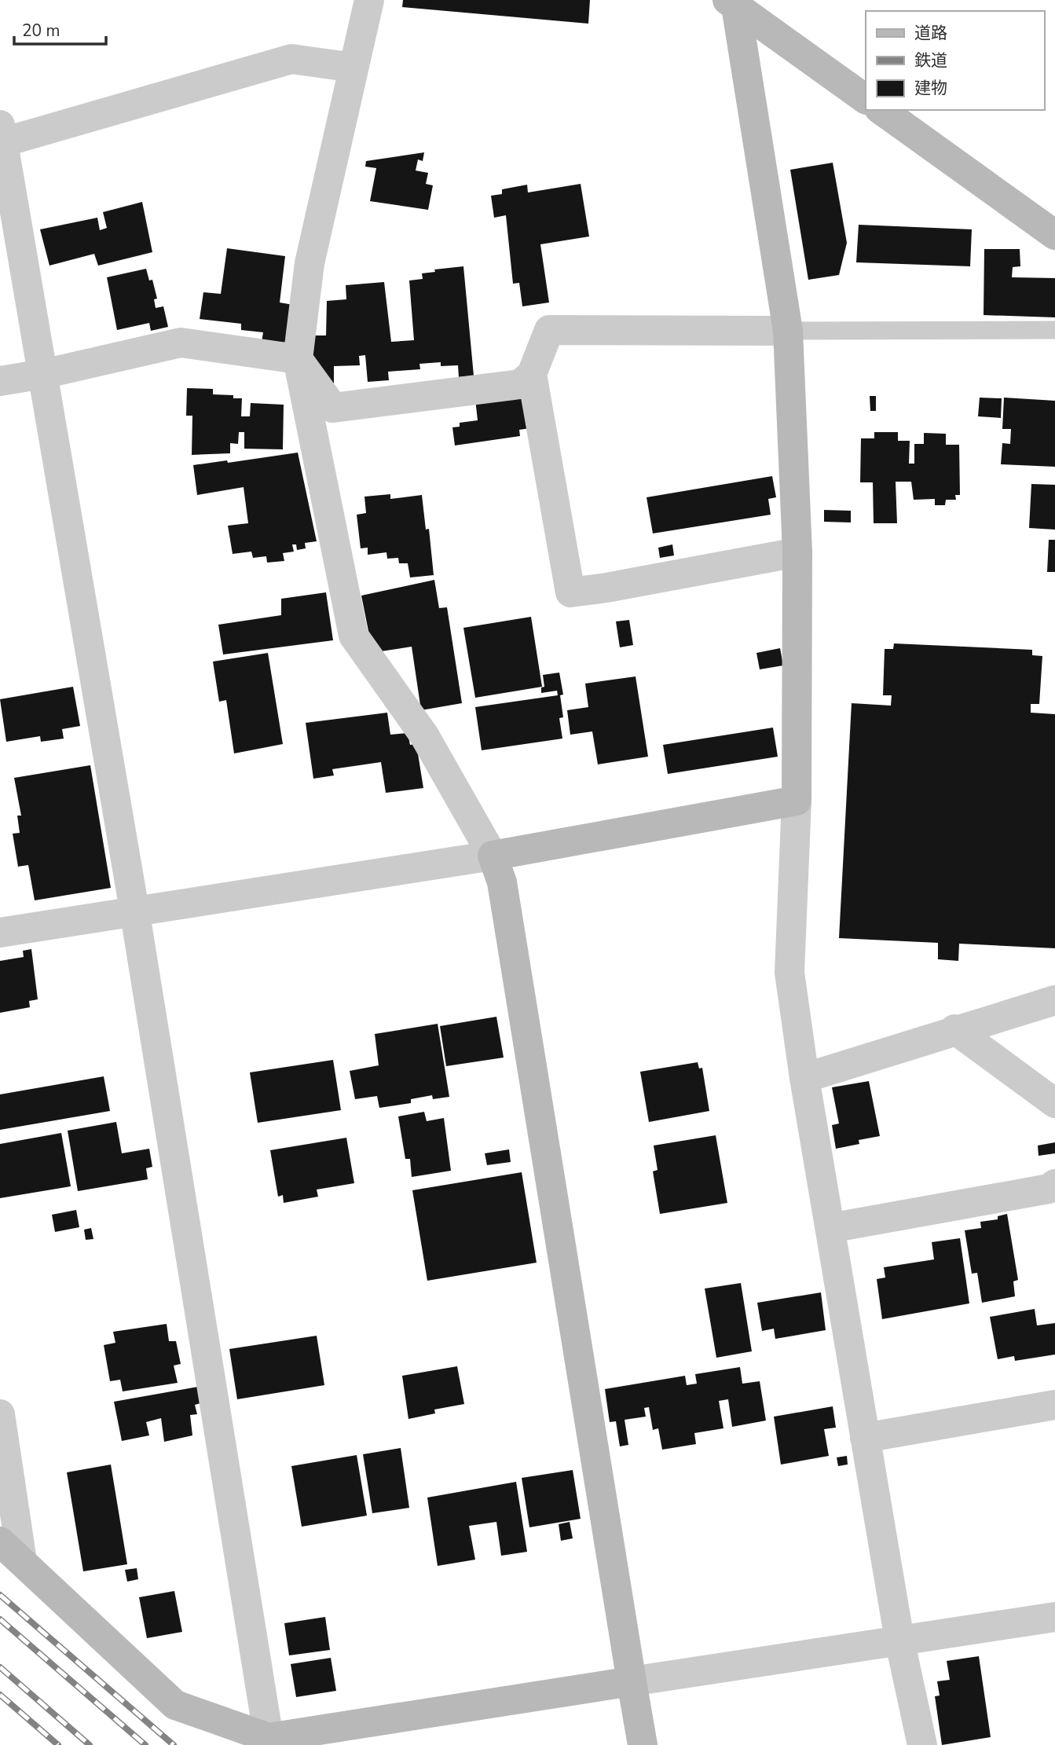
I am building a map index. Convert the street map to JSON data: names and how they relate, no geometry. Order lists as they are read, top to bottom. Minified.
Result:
{"legend":["道路","鉄道","建物"],"scale_bar":"20 m"}
